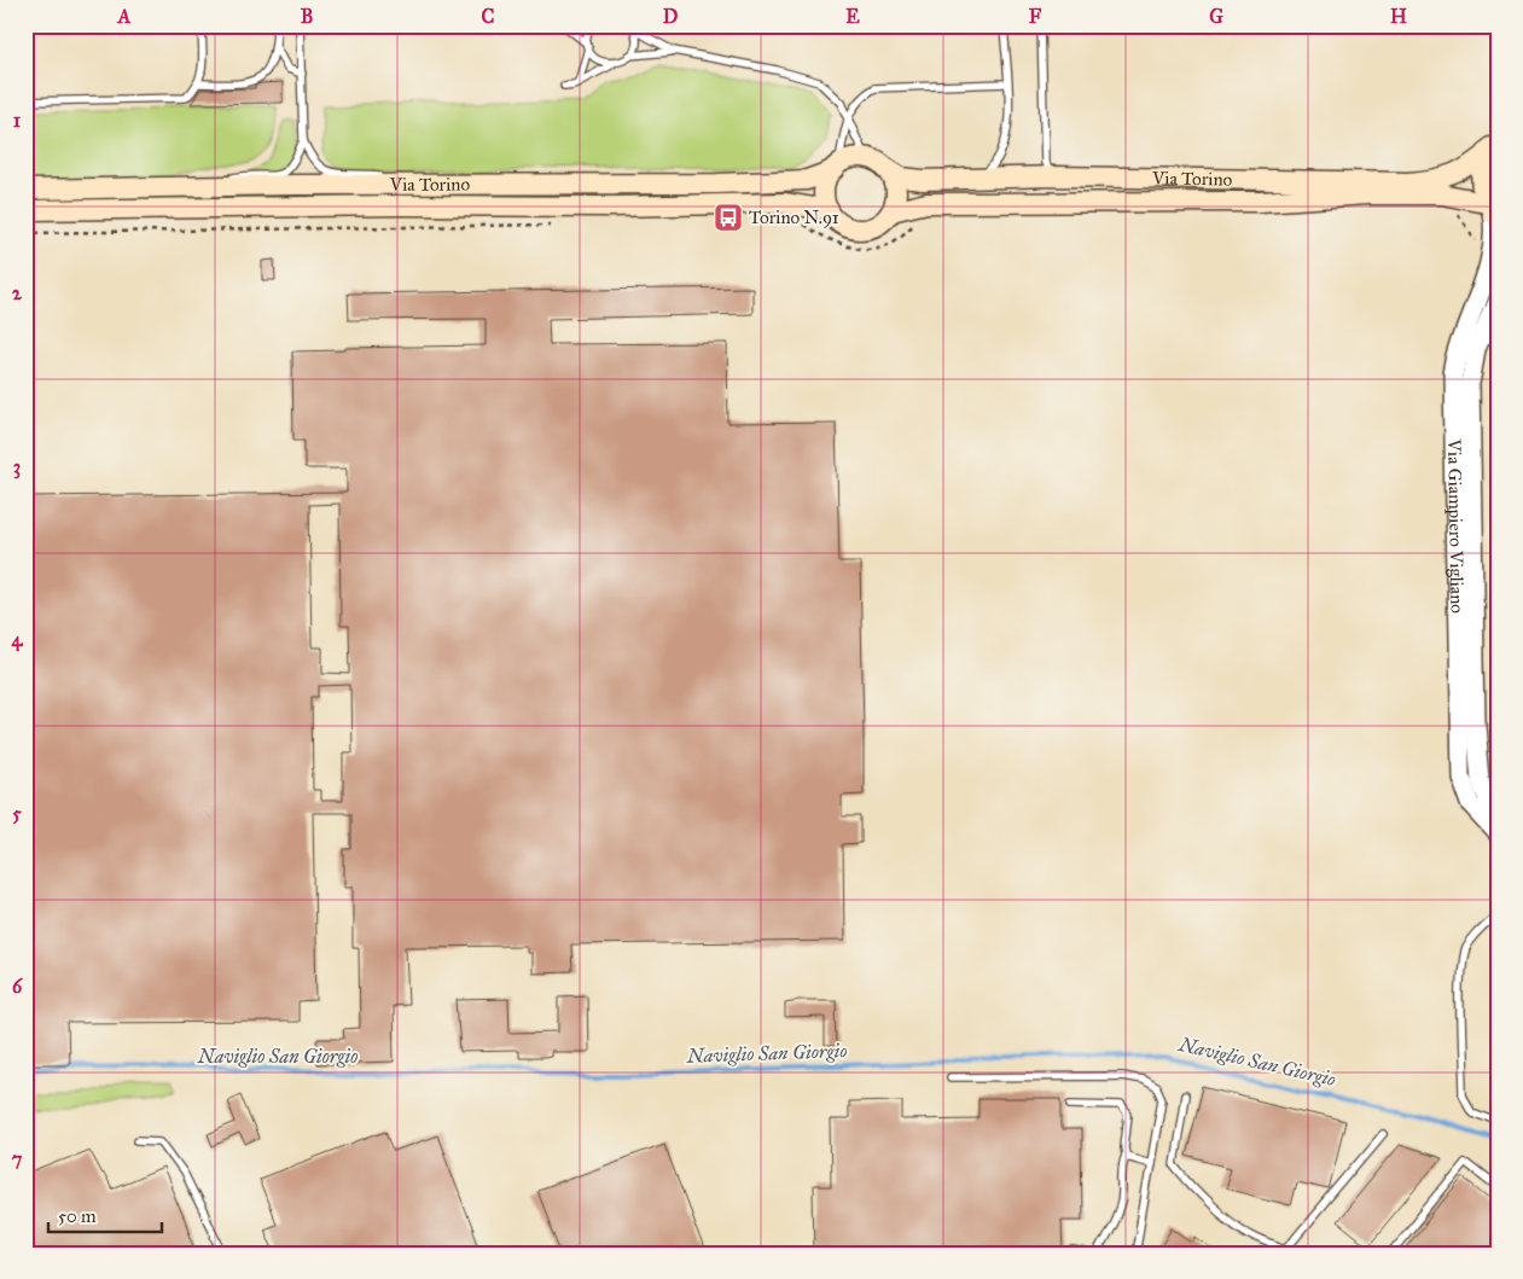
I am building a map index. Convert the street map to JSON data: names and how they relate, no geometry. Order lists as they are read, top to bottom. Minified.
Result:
{"streets":{"main road":["Via Torino"],"street":["Via Giampiero Vigliano"]},"crossings":[["Via Torino","Via Giampiero Vigliano"]],"water":["Naviglio San Giorgio"],"places":{"bus stop":["Torino N.91"]},"scale_bar":"50 m","grid":{"columns":["A","B","C","D","E","F","G","H"],"rows":["1","2","3","4","5","6","7"]}}
